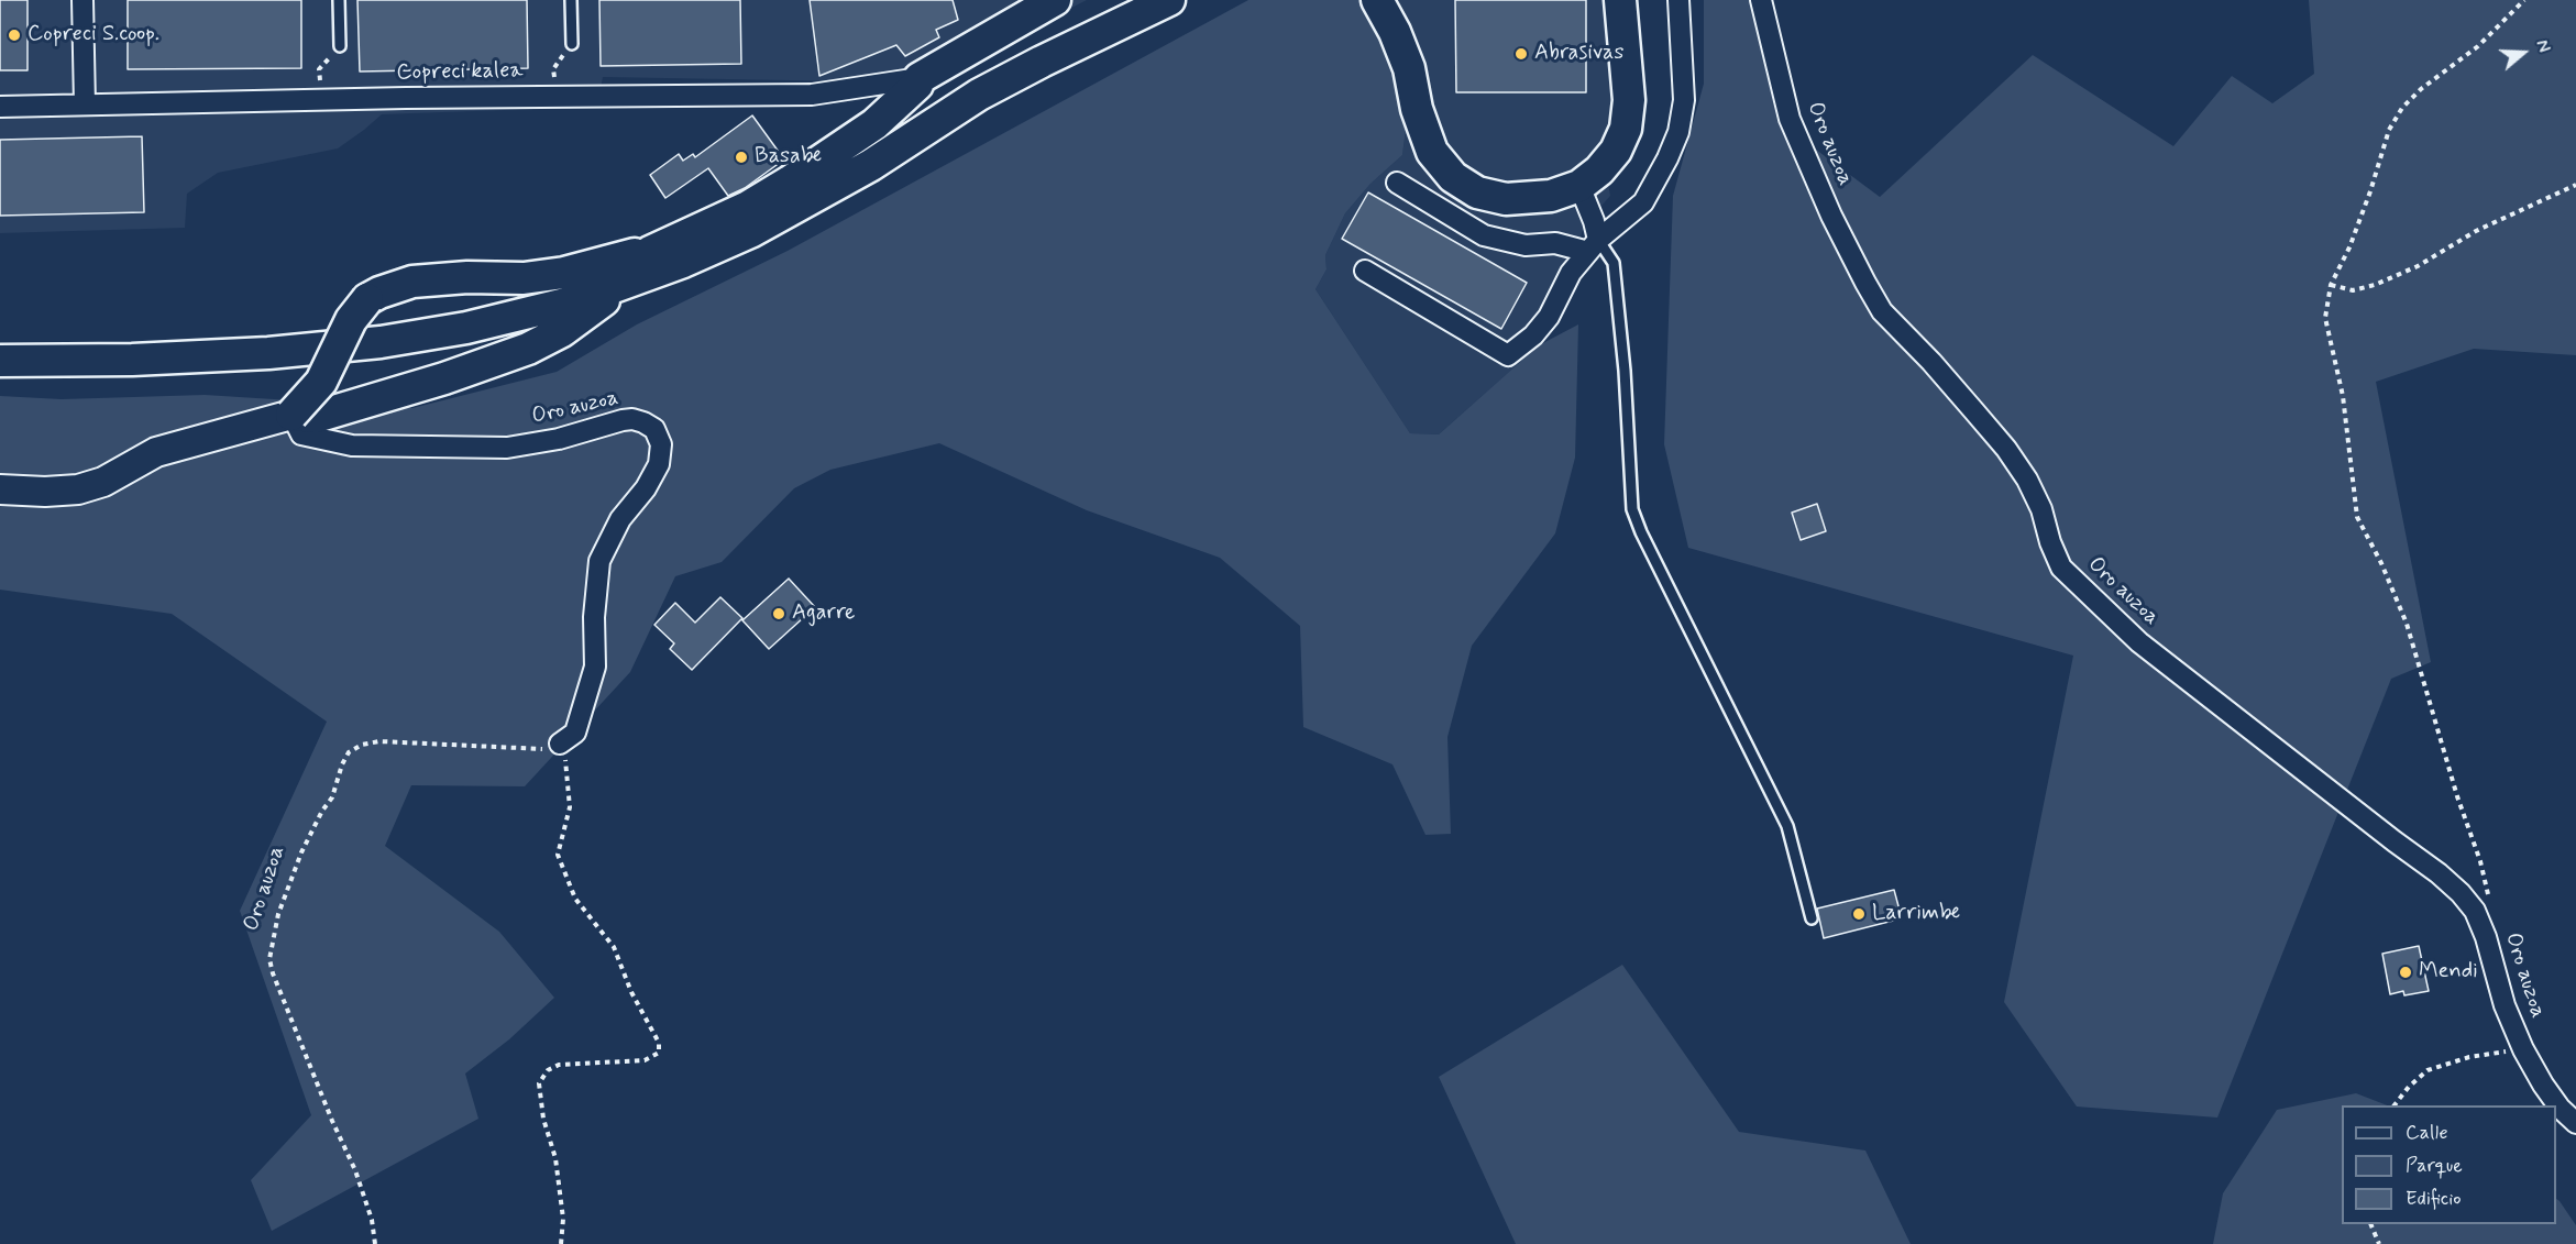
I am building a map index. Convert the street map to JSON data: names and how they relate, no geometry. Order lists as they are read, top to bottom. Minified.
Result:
{"streets":{"street":["Copreci kalea","Oro auzoa"]},"places":["Copreci S.coop.","Abrasivas","Basabe","Agarre","Larrimbe","Mendi"],"legend":["Calle","Parque","Edificio"],"north":"right"}
